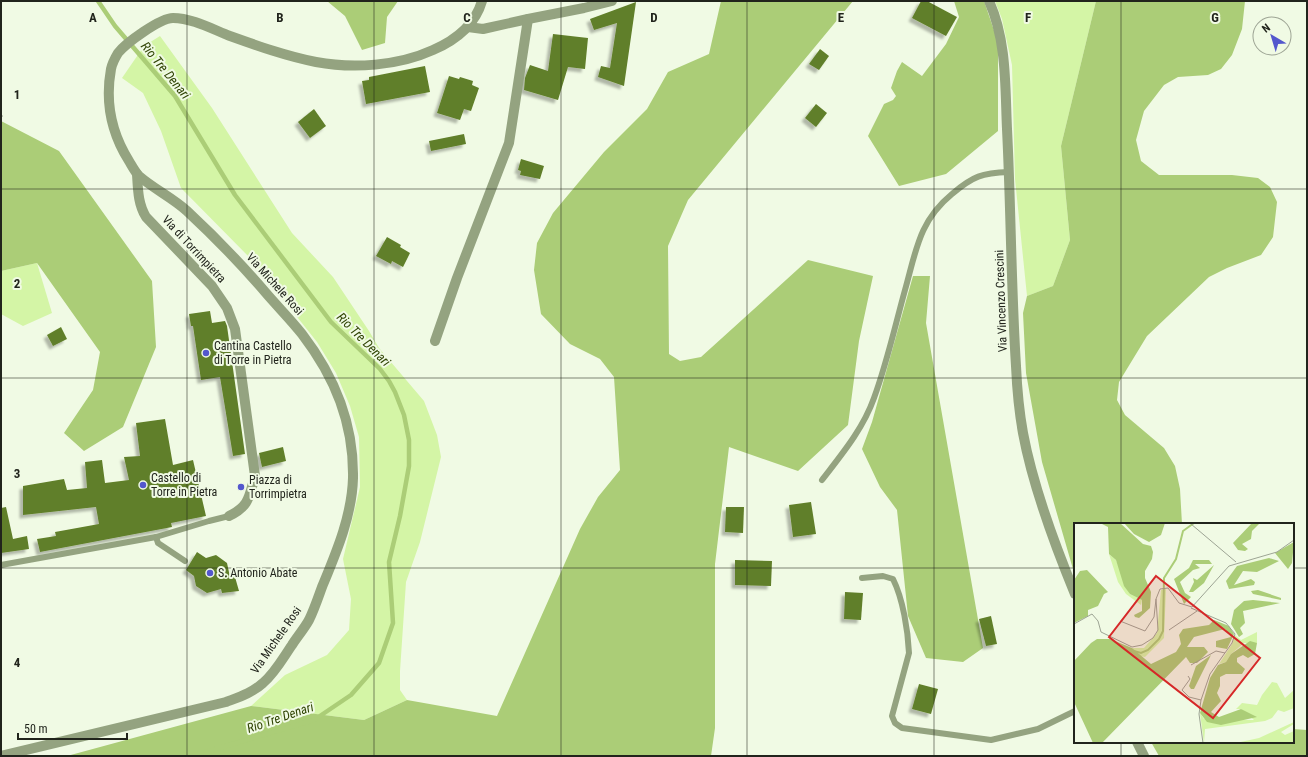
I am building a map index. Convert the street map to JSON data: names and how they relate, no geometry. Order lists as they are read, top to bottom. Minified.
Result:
{"streets":{"street":["Via di Torrimpietra","Via Michele Rosi","Via Vincenzo Crescini"]},"crossings":[["Via di Torrimpietra","Via Michele Rosi"]],"water":["Rio Tre Denari"],"places":["Cantina Castello di Torre in Pietra","Castello di Torre in Pietra","Piazza di Torrimpietra","S. Antonio Abate"],"scale_bar":"50 m","north":"top left","grid":{"columns":["A","B","C","D","E","F","G"],"rows":["1","2","3","4"]}}
